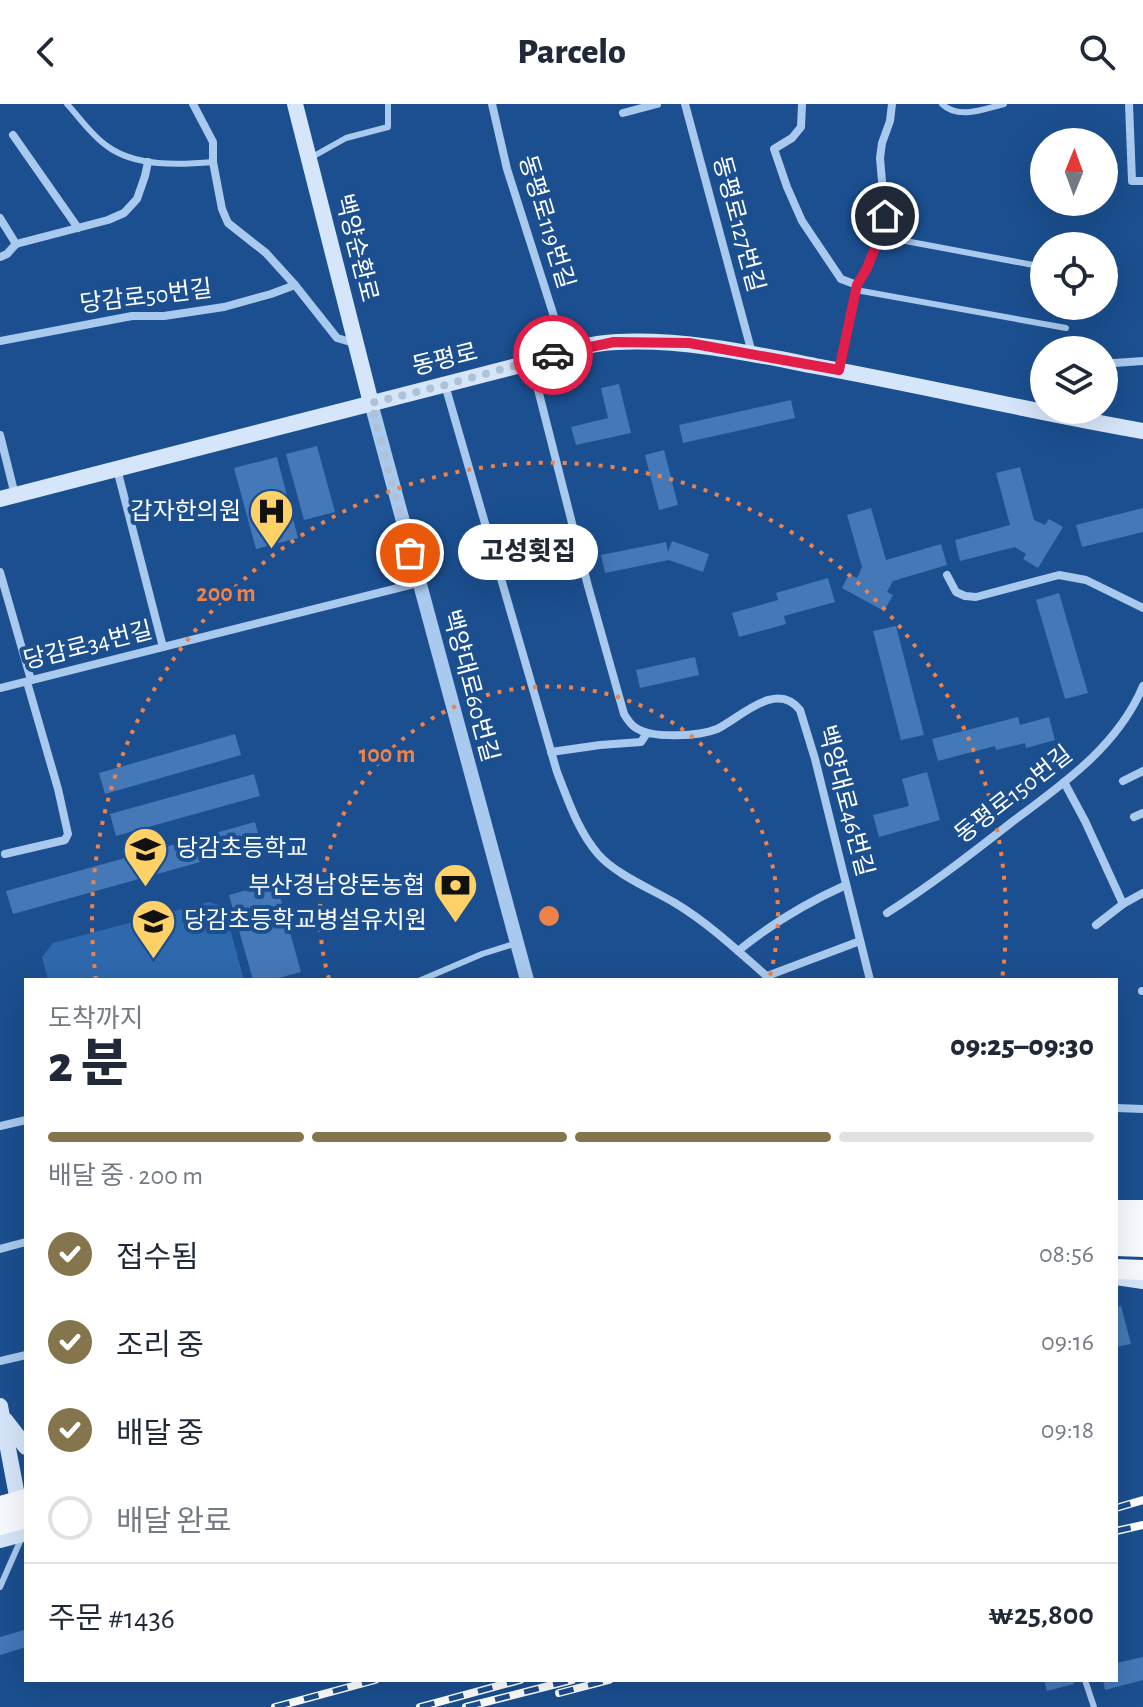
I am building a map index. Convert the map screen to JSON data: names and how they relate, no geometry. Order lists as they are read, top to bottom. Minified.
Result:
{"streets":{"main road":["백양순환로","동평로"],"street":["동평로119번길","동평로127번길","당감로50번길","당감로34번길","백양대로60번길","동평로150번길","백양대로46번길"]},"crossings":[["동평로119번길","동평로"],["동평로127번길","동평로"],["백양순환로","동평로"],["백양순환로","백양대로60번길"],["동평로","백양대로60번길"],["당감로34번길","백양대로60번길"]],"places":{"hospital":["갑자한의원"],"other":["고성횟집"],"school or university":["당감초등학교","당감초등학교병설유치원"],"bank":["부산경남양돈농협"]},"north":"top","page":{"header":"Parcelo","bubble":"고성횟집","heading":["2 분","도착까지","09:25–09:30"],"panel":["주문 #1436","₩25,800"],"bar":"배달 중 · 200 m","list":[["접수됨","08:56"],["조리 중","09:16"],["배달 중","09:18"],"배달 완료"]},"rings":["200 m","100 m"]}
